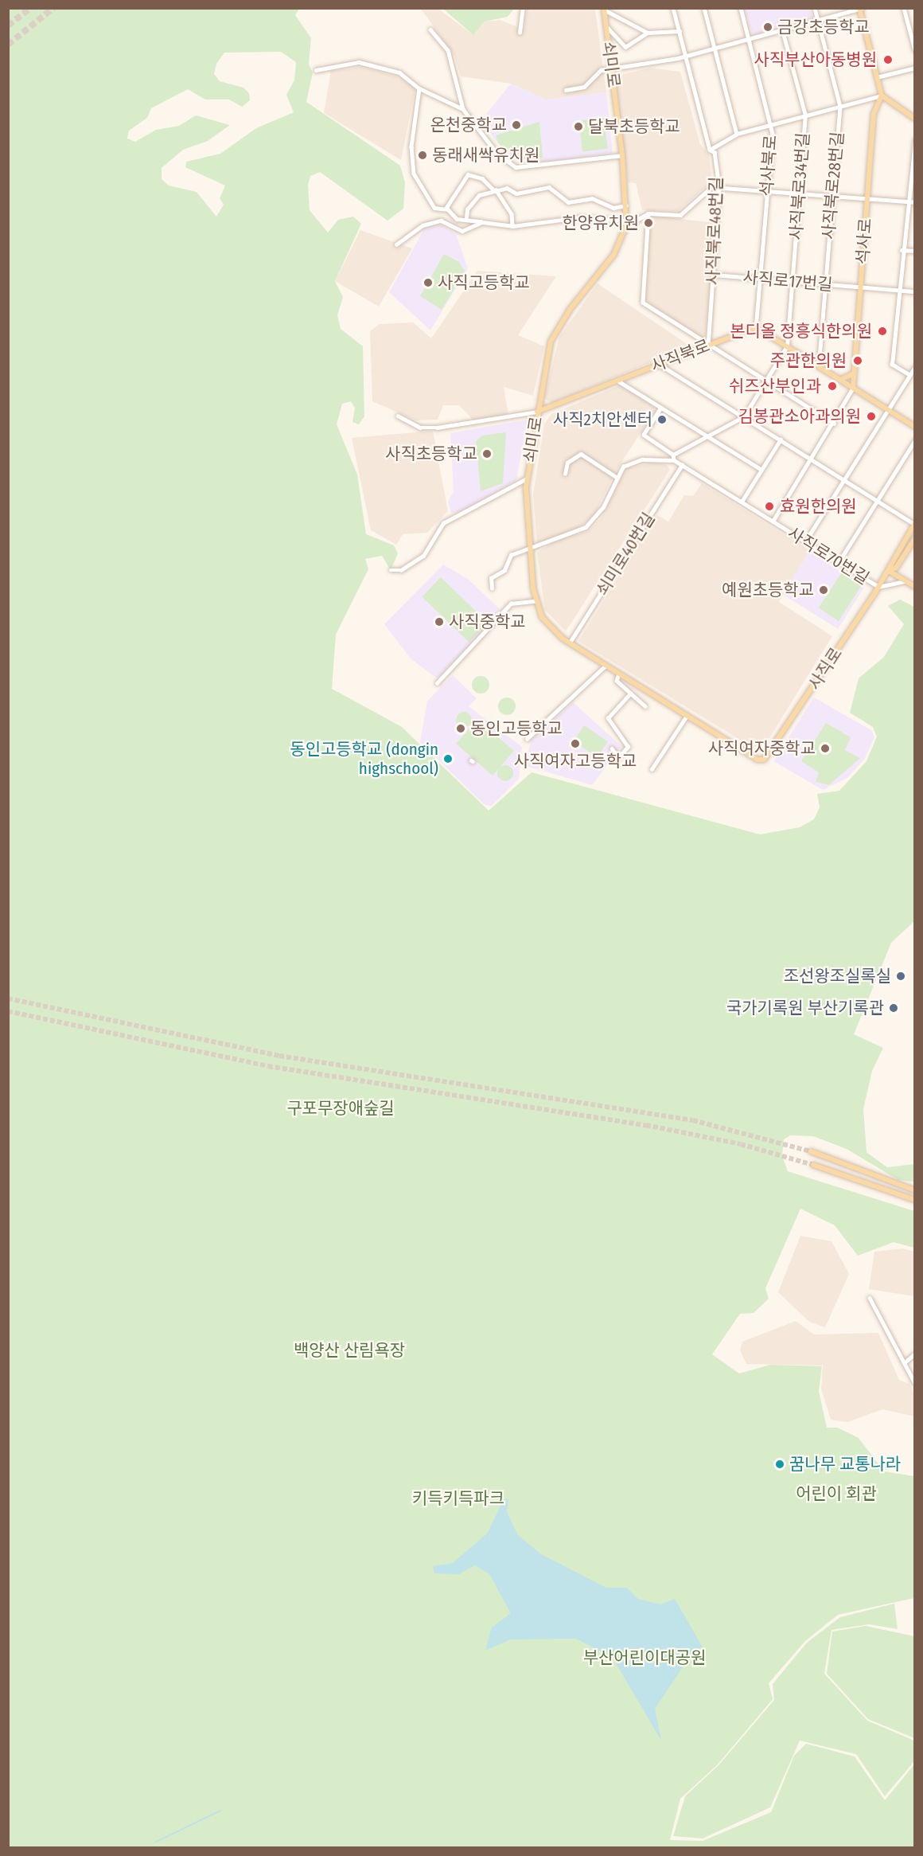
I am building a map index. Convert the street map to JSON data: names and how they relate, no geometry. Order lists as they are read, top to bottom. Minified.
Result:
{"streets":{"main road":["쇠미로","석사로","사직북로","사직로"],"street":["석사북로","사직북로28번길","사직북로34번길","사직북로48번길","사직로17번길","쇠미로40번길","사직로70번길"]},"crossings":[["쇠미로","사직북로"],["쇠미로","쇠미로40번길"],["쇠미로","사직로"],["석사북로","사직로17번길"],["석사북로","사직북로"],["사직북로28번길","사직로17번길"],["사직북로34번길","사직로17번길"],["사직북로48번길","사직로17번길"],["사직북로48번길","사직북로"],["석사로","사직로17번길"],["쇠미로40번길","사직로70번길"],["사직로70번길","사직로"]],"parks":["구포무장애숲길","백양산 산림욕장","어린이 회관","키득키득파크","부산어린이대공원"],"places":["금강초등학교","사직부산아동병원","온천중학교","달북초등학교","동래새싹유치원","한양유치원","사직고등학교","본디올 정흥식한의원","주관한의원","쉬즈산부인과","김봉관소아과의원","사직2치안센터","사직초등학교","효원한의원","예원초등학교","사직중학교","동인고등학교","사직여자고등학교","사직여자중학교","동인고등학교 (dongin highschool)","조선왕조실록실","국가기록원 부산기록관","꿈나무 교통나라"]}
